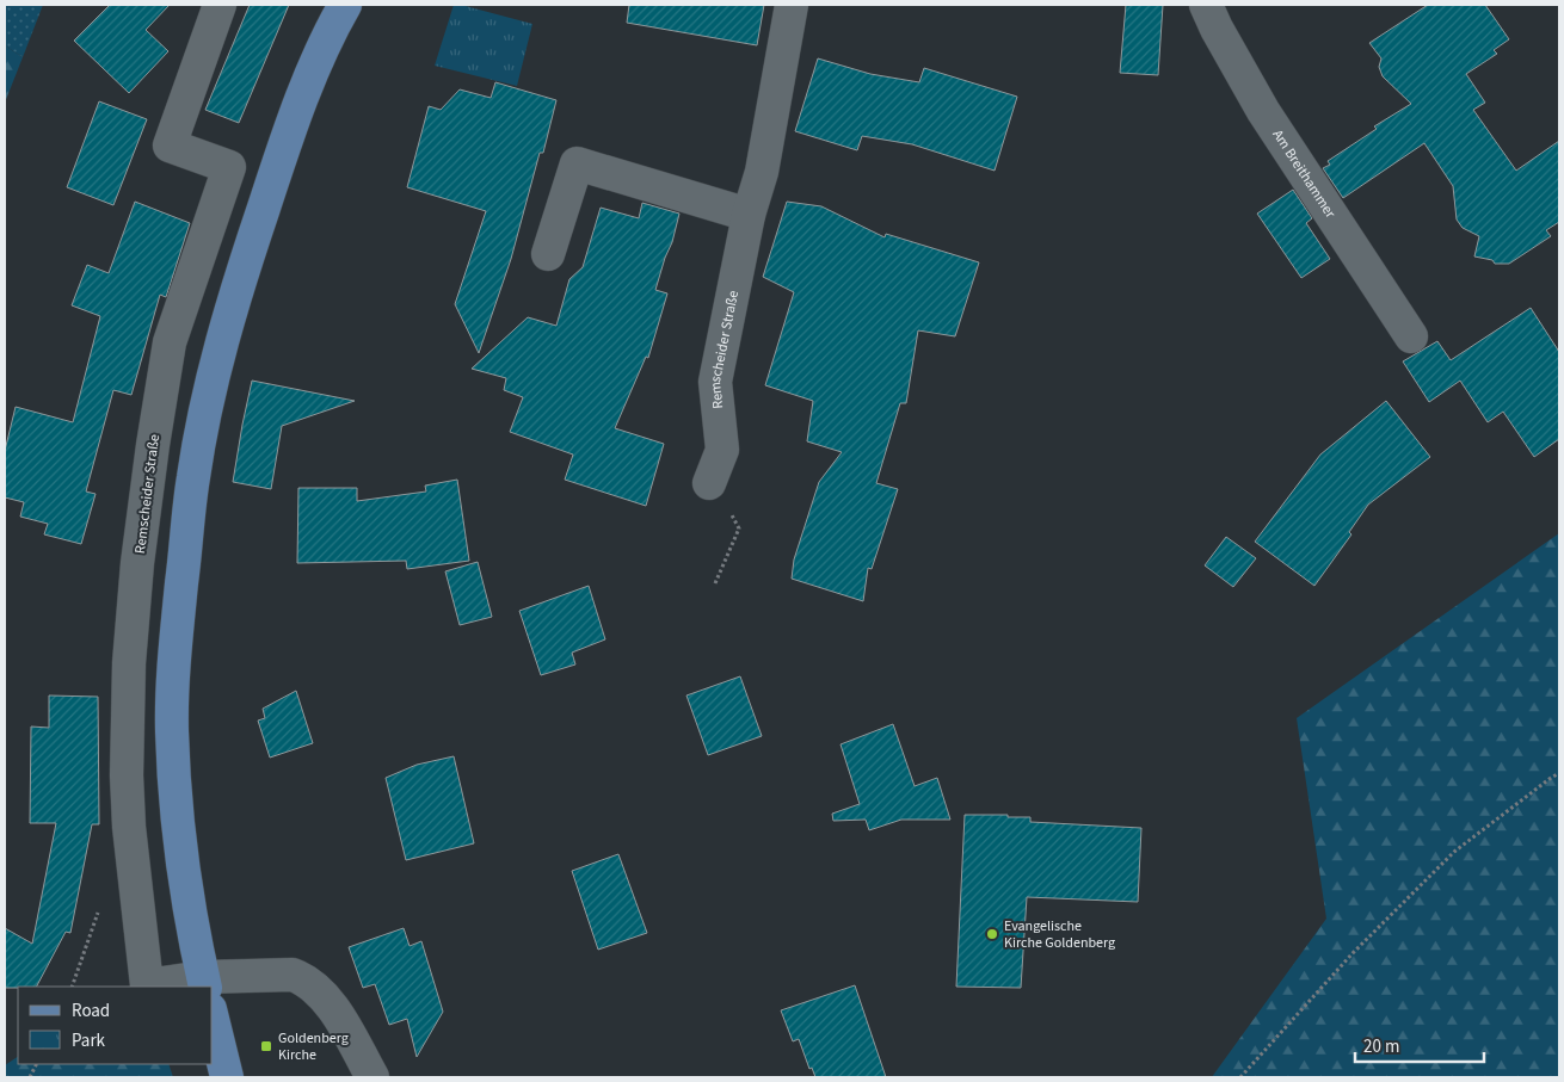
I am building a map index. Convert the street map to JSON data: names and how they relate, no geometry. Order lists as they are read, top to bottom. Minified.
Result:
{"streets":{"street":["Am Breithammer","Remscheider Straße"]},"places":{"other":["Evangelische Kirche Goldenberg"],"transit":["Goldenberg Kirche"]},"legend":["Road","Park"],"scale_bar":"20 m"}
